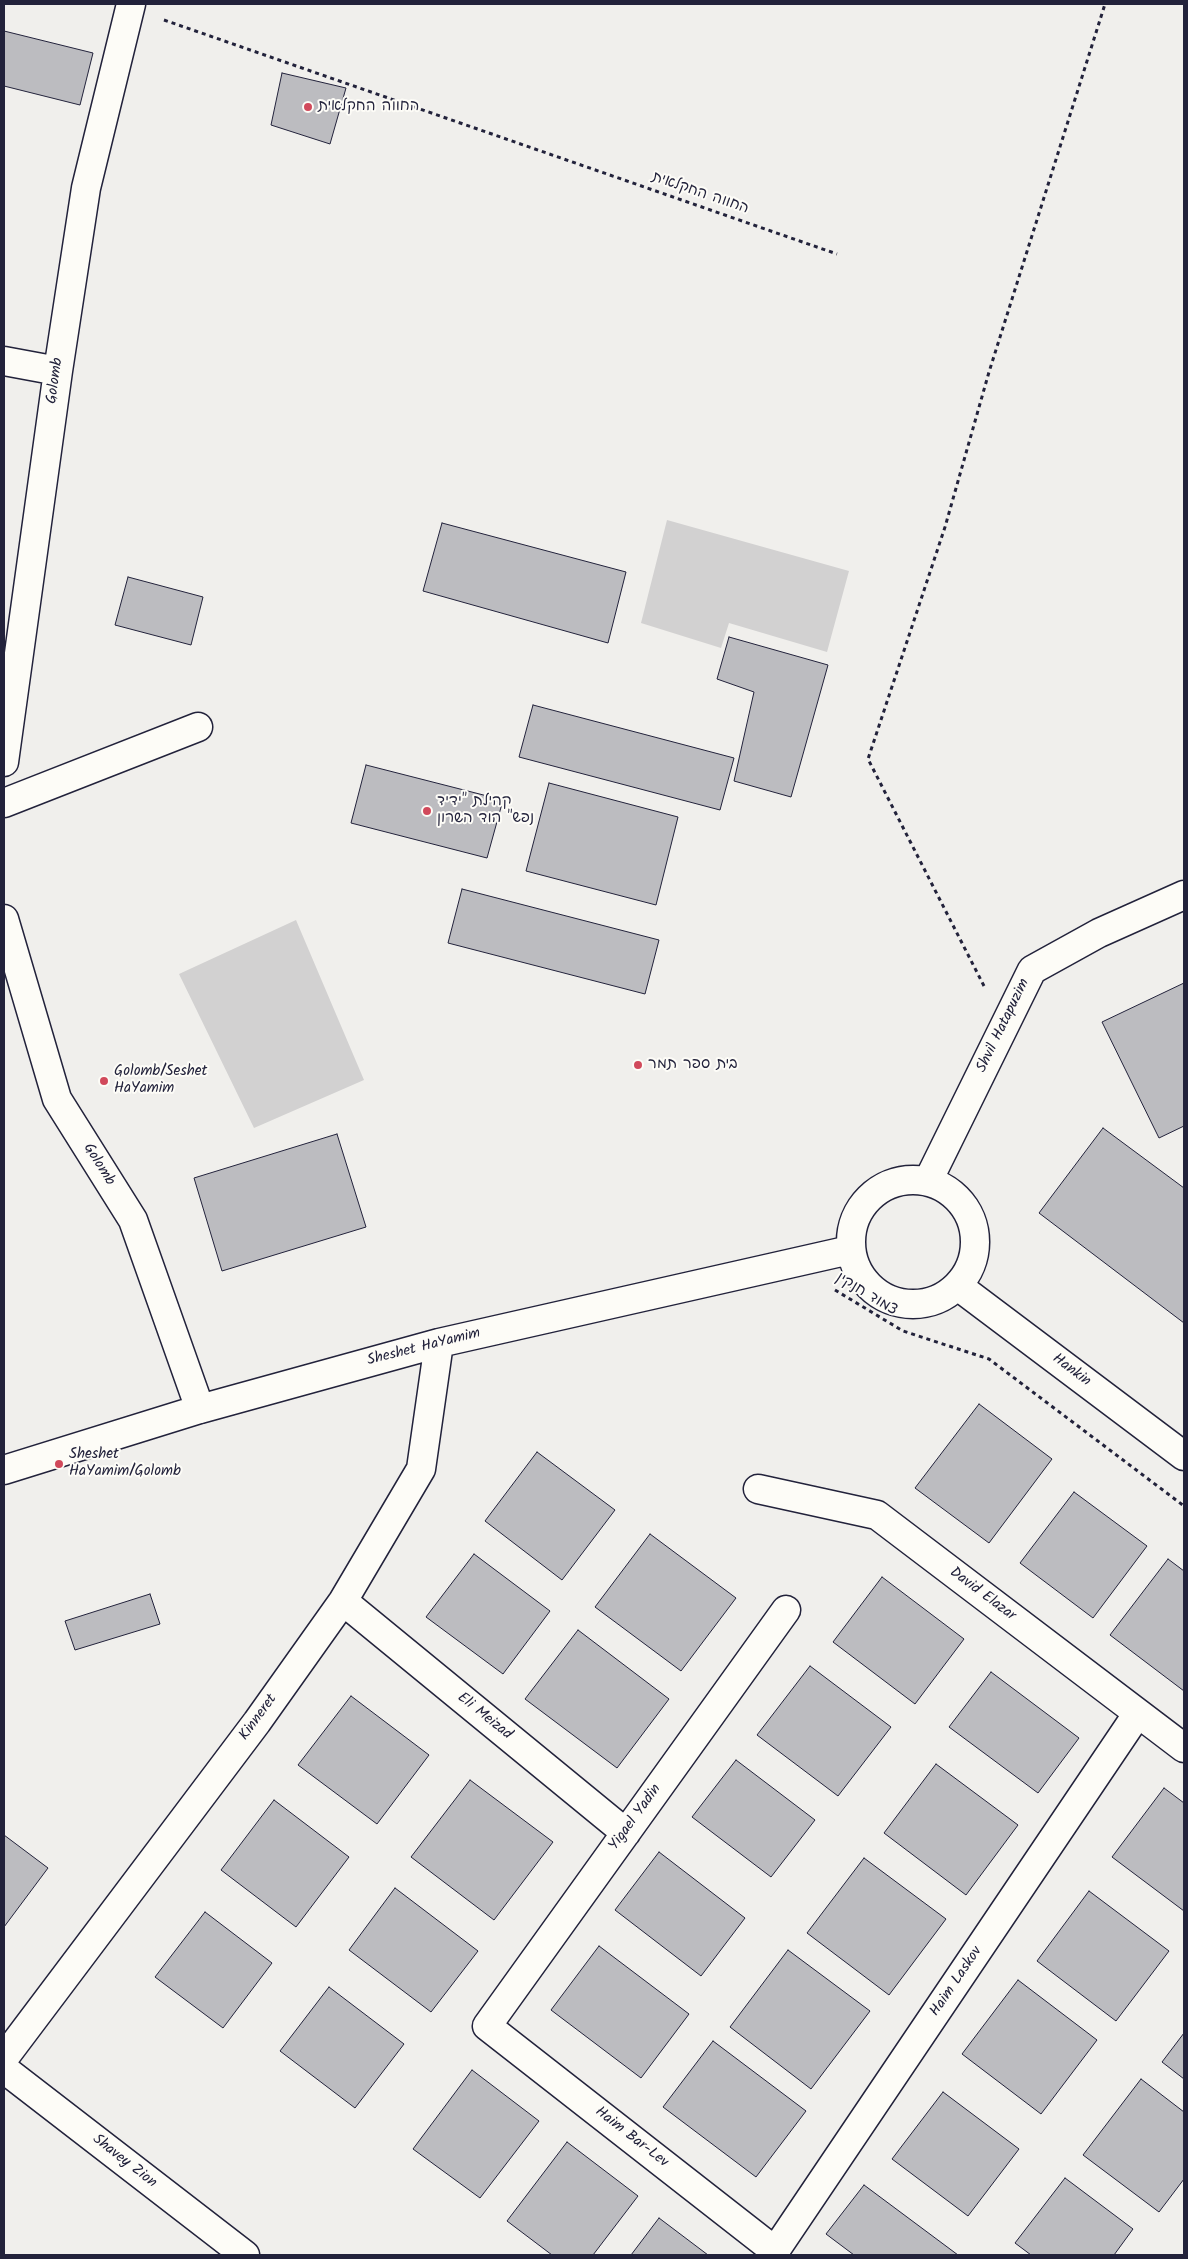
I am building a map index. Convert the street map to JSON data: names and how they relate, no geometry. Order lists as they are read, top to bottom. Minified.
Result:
{"streets":{"street":["Golomb","Shvil Hatapuzim","Sheshet HaYamim","Hankin","David Elazar","Eli Meizad","Kinneret","Yigael Yadin","Haim Laskov","Haim Bar-Lev","Shavey Zion"],"path":["החווה החקלאית","צמוד חנקין"]},"crossings":[["החווה החקלאית","Golomb"],["Golomb","Sheshet HaYamim"],["Shvil Hatapuzim","Sheshet HaYamim"],["Shvil Hatapuzim","Hankin"],["Sheshet HaYamim","Hankin"],["Sheshet HaYamim","Kinneret"],["David Elazar","Haim Laskov"],["Eli Meizad","Kinneret"],["Eli Meizad","Yigael Yadin"],["Yigael Yadin","Haim Bar-Lev"],["Haim Laskov","Haim Bar-Lev"]],"places":["החווה החקלאית","קהילת \"ידיד נפש\" הוד השרון","בית ספר תמר","Golomb/Seshet HaYamim","Sheshet HaYamim/Golomb"]}
